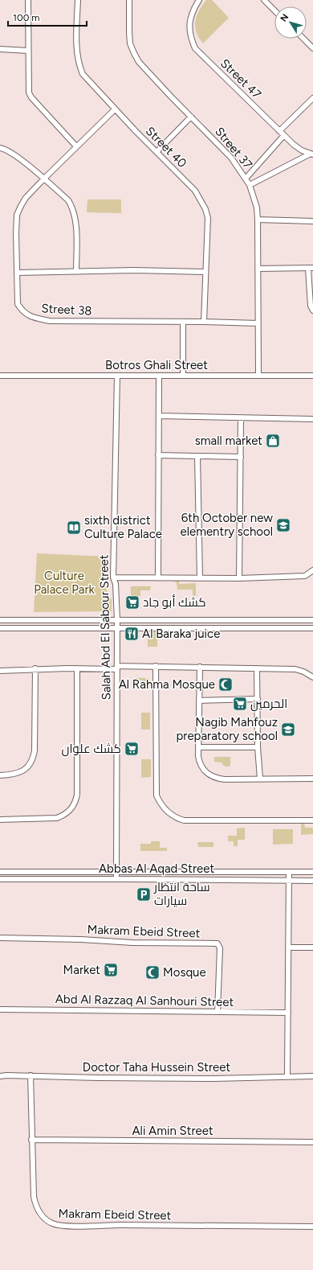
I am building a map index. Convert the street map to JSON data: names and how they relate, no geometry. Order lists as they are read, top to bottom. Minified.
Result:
{"streets":{"street":["Street 47","Street 40","Street 37","Street 38","Botros Ghali Street","Salah Abd El Sabour Street","Abbas Al Aqad Street","Makram Ebeid Street","Abd Al Razzaq Al Sanhouri Street","Doctor Taha Hussein Street","Ali Amin Street"]},"crossings":[["Street 40","Street 38"],["Street 37","Street 38"],["Street 37","Botros Ghali Street"],["Botros Ghali Street","Salah Abd El Sabour Street"],["Salah Abd El Sabour Street","Abbas Al Aqad Street"],["Makram Ebeid Street","Abd Al Razzaq Al Sanhouri Street"],["Makram Ebeid Street","Doctor Taha Hussein Street"],["Makram Ebeid Street","Ali Amin Street"]],"parks":["Culture Palace Park"],"places":{"shop":["small market"],"school or university":["6th October new elementry school","Nagib Mahfouz preparatory school"],"library":["sixth district Culture Palace"],"supermarket":["كشك أبو جاد","الحرمين","كشك علوان","Market"],"restaurant":["Al Baraka juice"],"mosque":["Al Rahma Mosque","Mosque"],"parking":["ساحة انتظار سيارات"]},"scale_bar":"100 m","north":"top left"}
